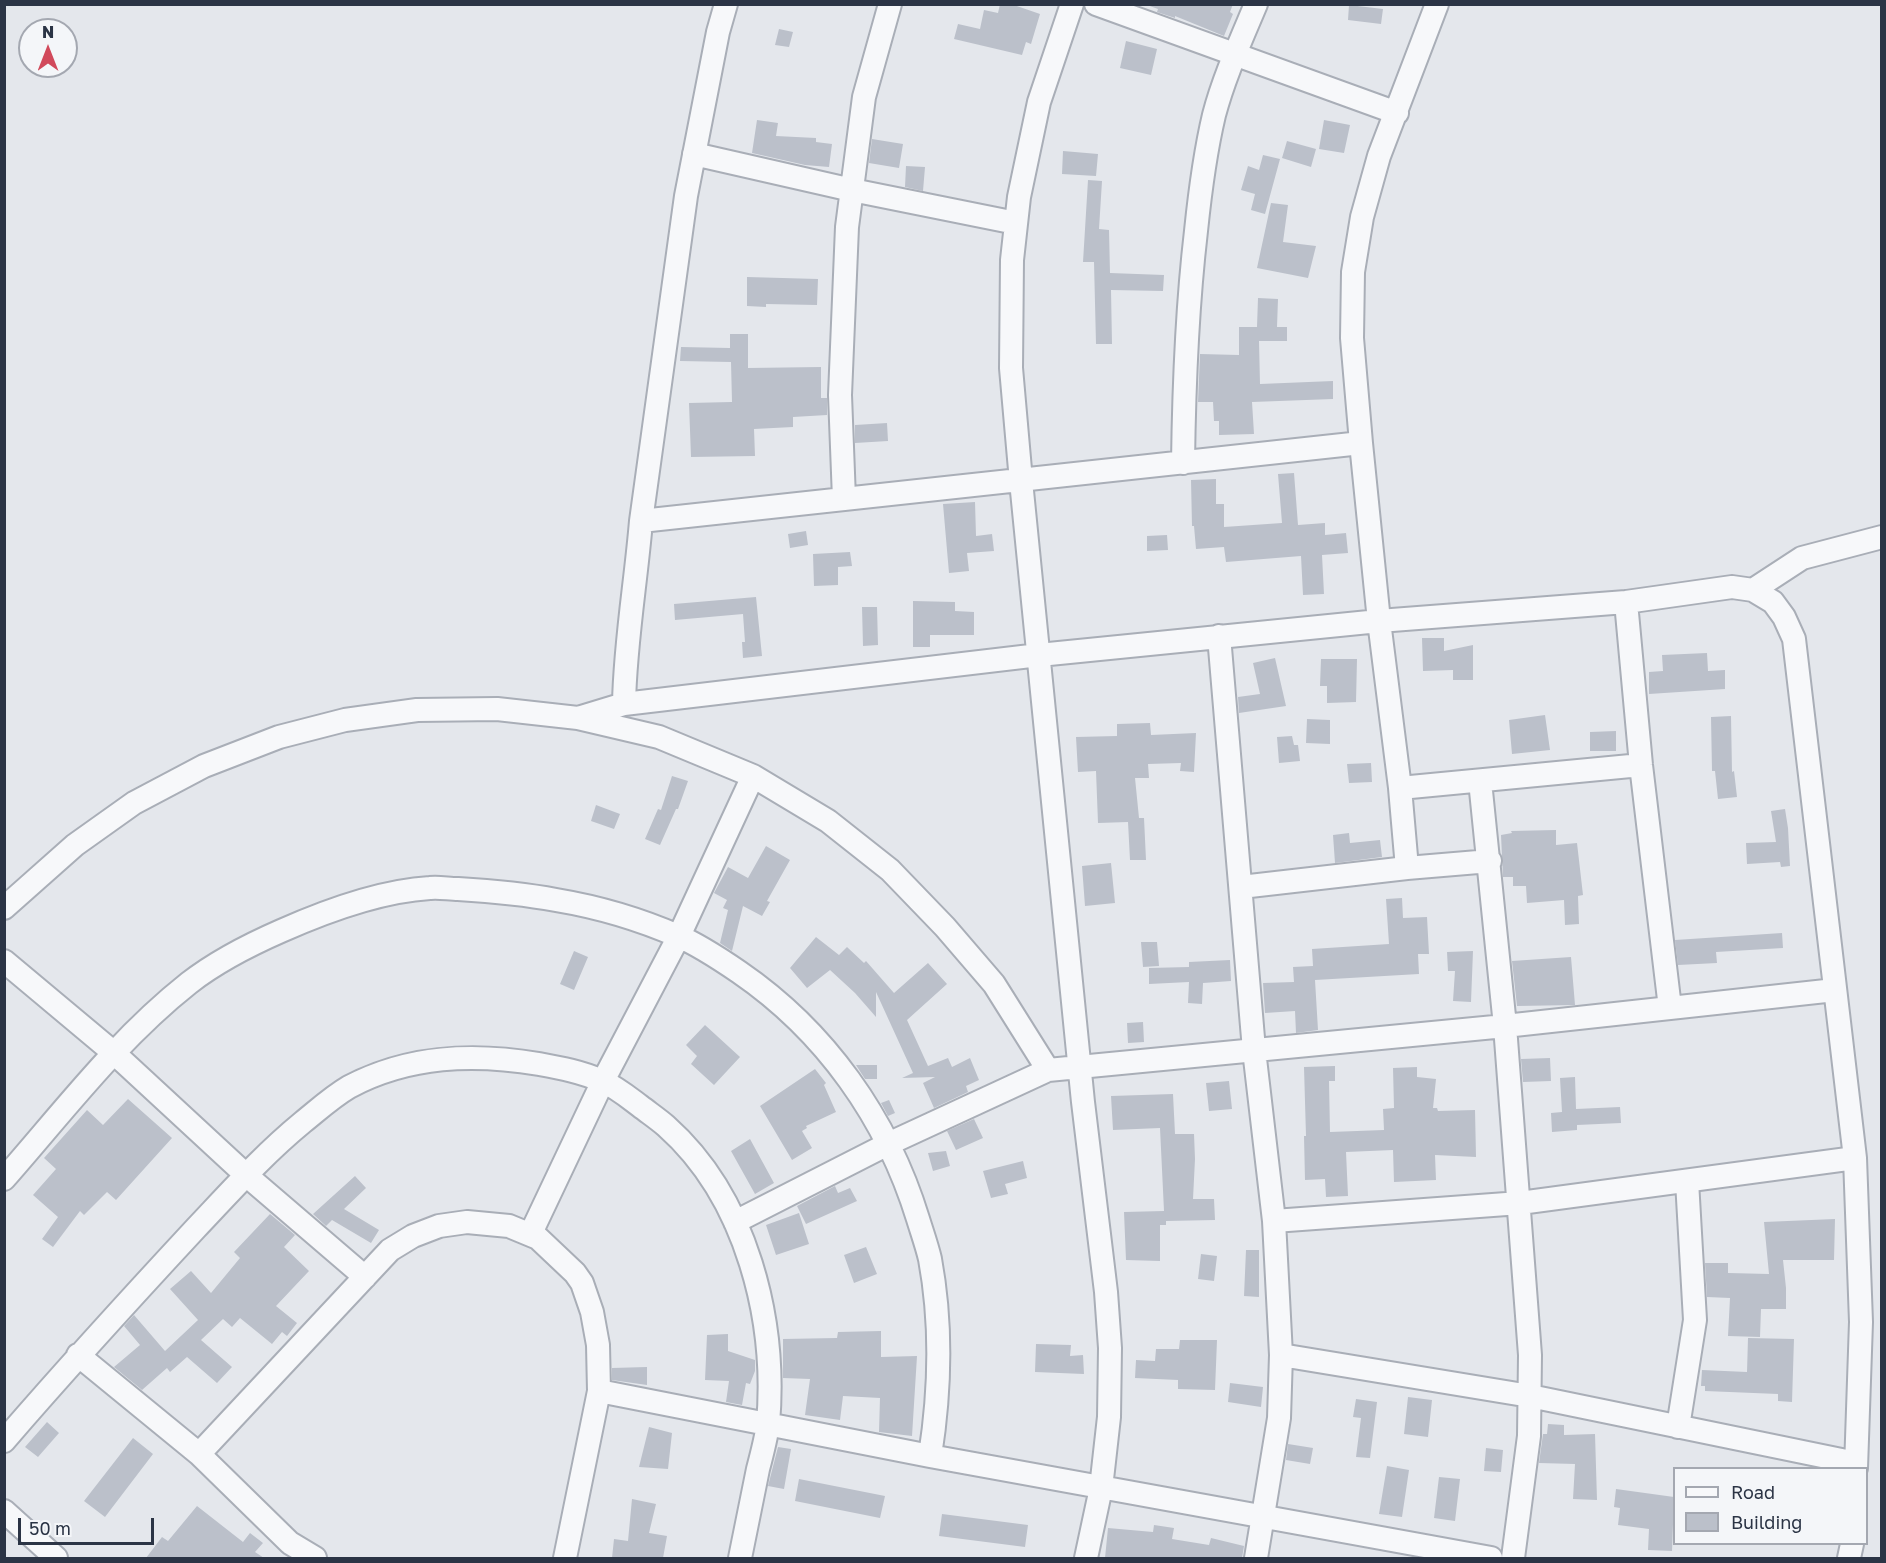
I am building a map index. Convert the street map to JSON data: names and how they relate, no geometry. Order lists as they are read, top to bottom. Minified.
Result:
{"legend":["Road","Building"],"scale_bar":"50 m","north":"top"}
